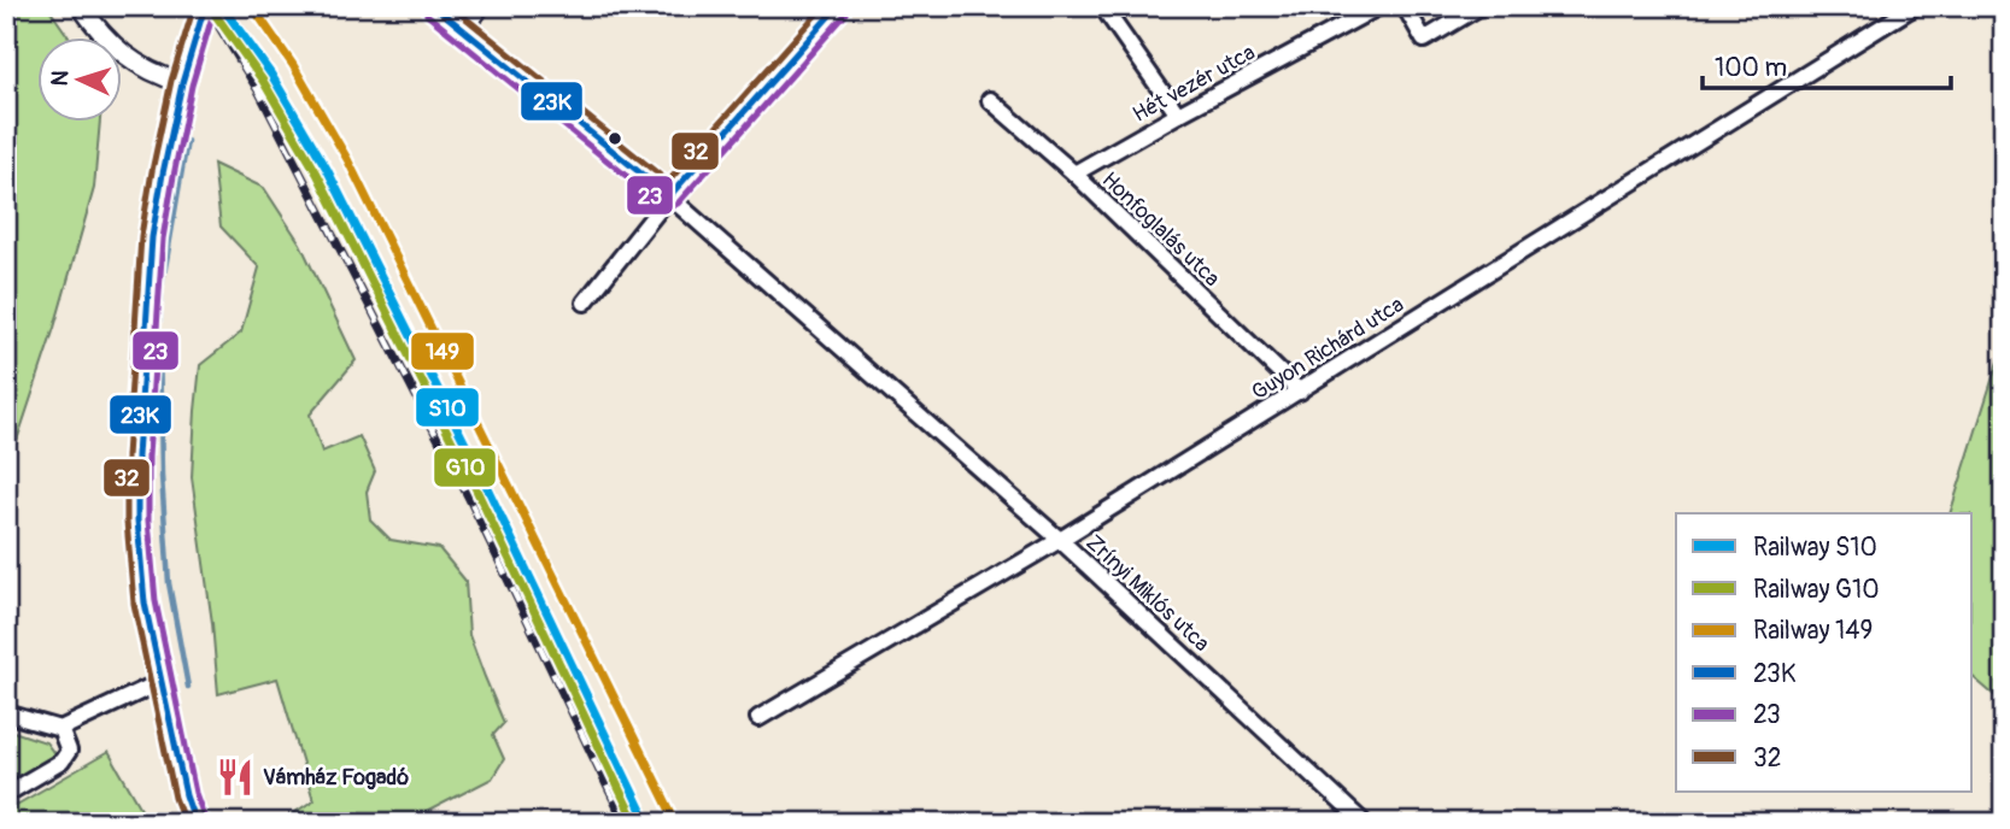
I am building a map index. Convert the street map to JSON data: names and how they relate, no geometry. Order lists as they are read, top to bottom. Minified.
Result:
{"streets":{"street":["Hét vezér utca","Honfoglalás utca","Guyon Richárd utca","Zrínyi Miklós utca"]},"crossings":[["Hét vezér utca","Honfoglalás utca"],["Honfoglalás utca","Guyon Richárd utca"],["Guyon Richárd utca","Zrínyi Miklós utca"]],"places":{"restaurant":["Vámház Fogadó"]},"lines":["rail line S10","rail line 149","transit line 23K","transit line 32","transit line 23","rail line G10"],"legend":["Railway S10","Railway G10","Railway 149","23K","23","32"],"scale_bar":"100 m","north":"left"}
